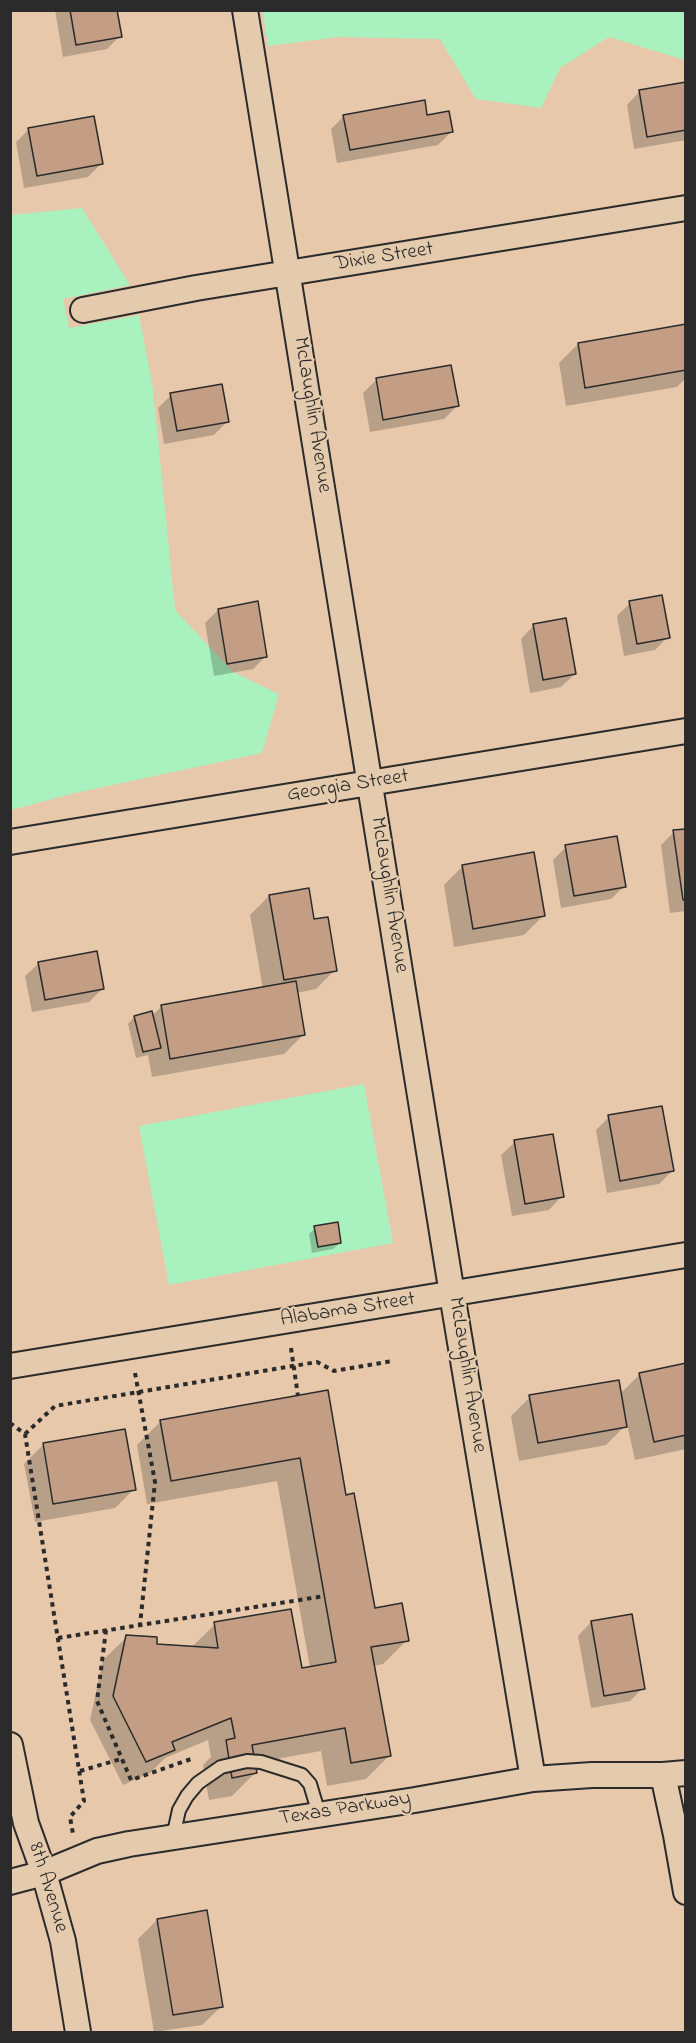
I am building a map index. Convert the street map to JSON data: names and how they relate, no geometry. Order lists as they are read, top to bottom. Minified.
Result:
{"streets":{"street":["Dixie Street","McLaughlin Avenue","Georgia Street","Alabama Street","Texas Parkway","8th Avenue"]},"crossings":[["Dixie Street","McLaughlin Avenue"],["McLaughlin Avenue","Georgia Street"],["McLaughlin Avenue","Alabama Street"],["McLaughlin Avenue","Texas Parkway"],["Texas Parkway","8th Avenue"]]}
